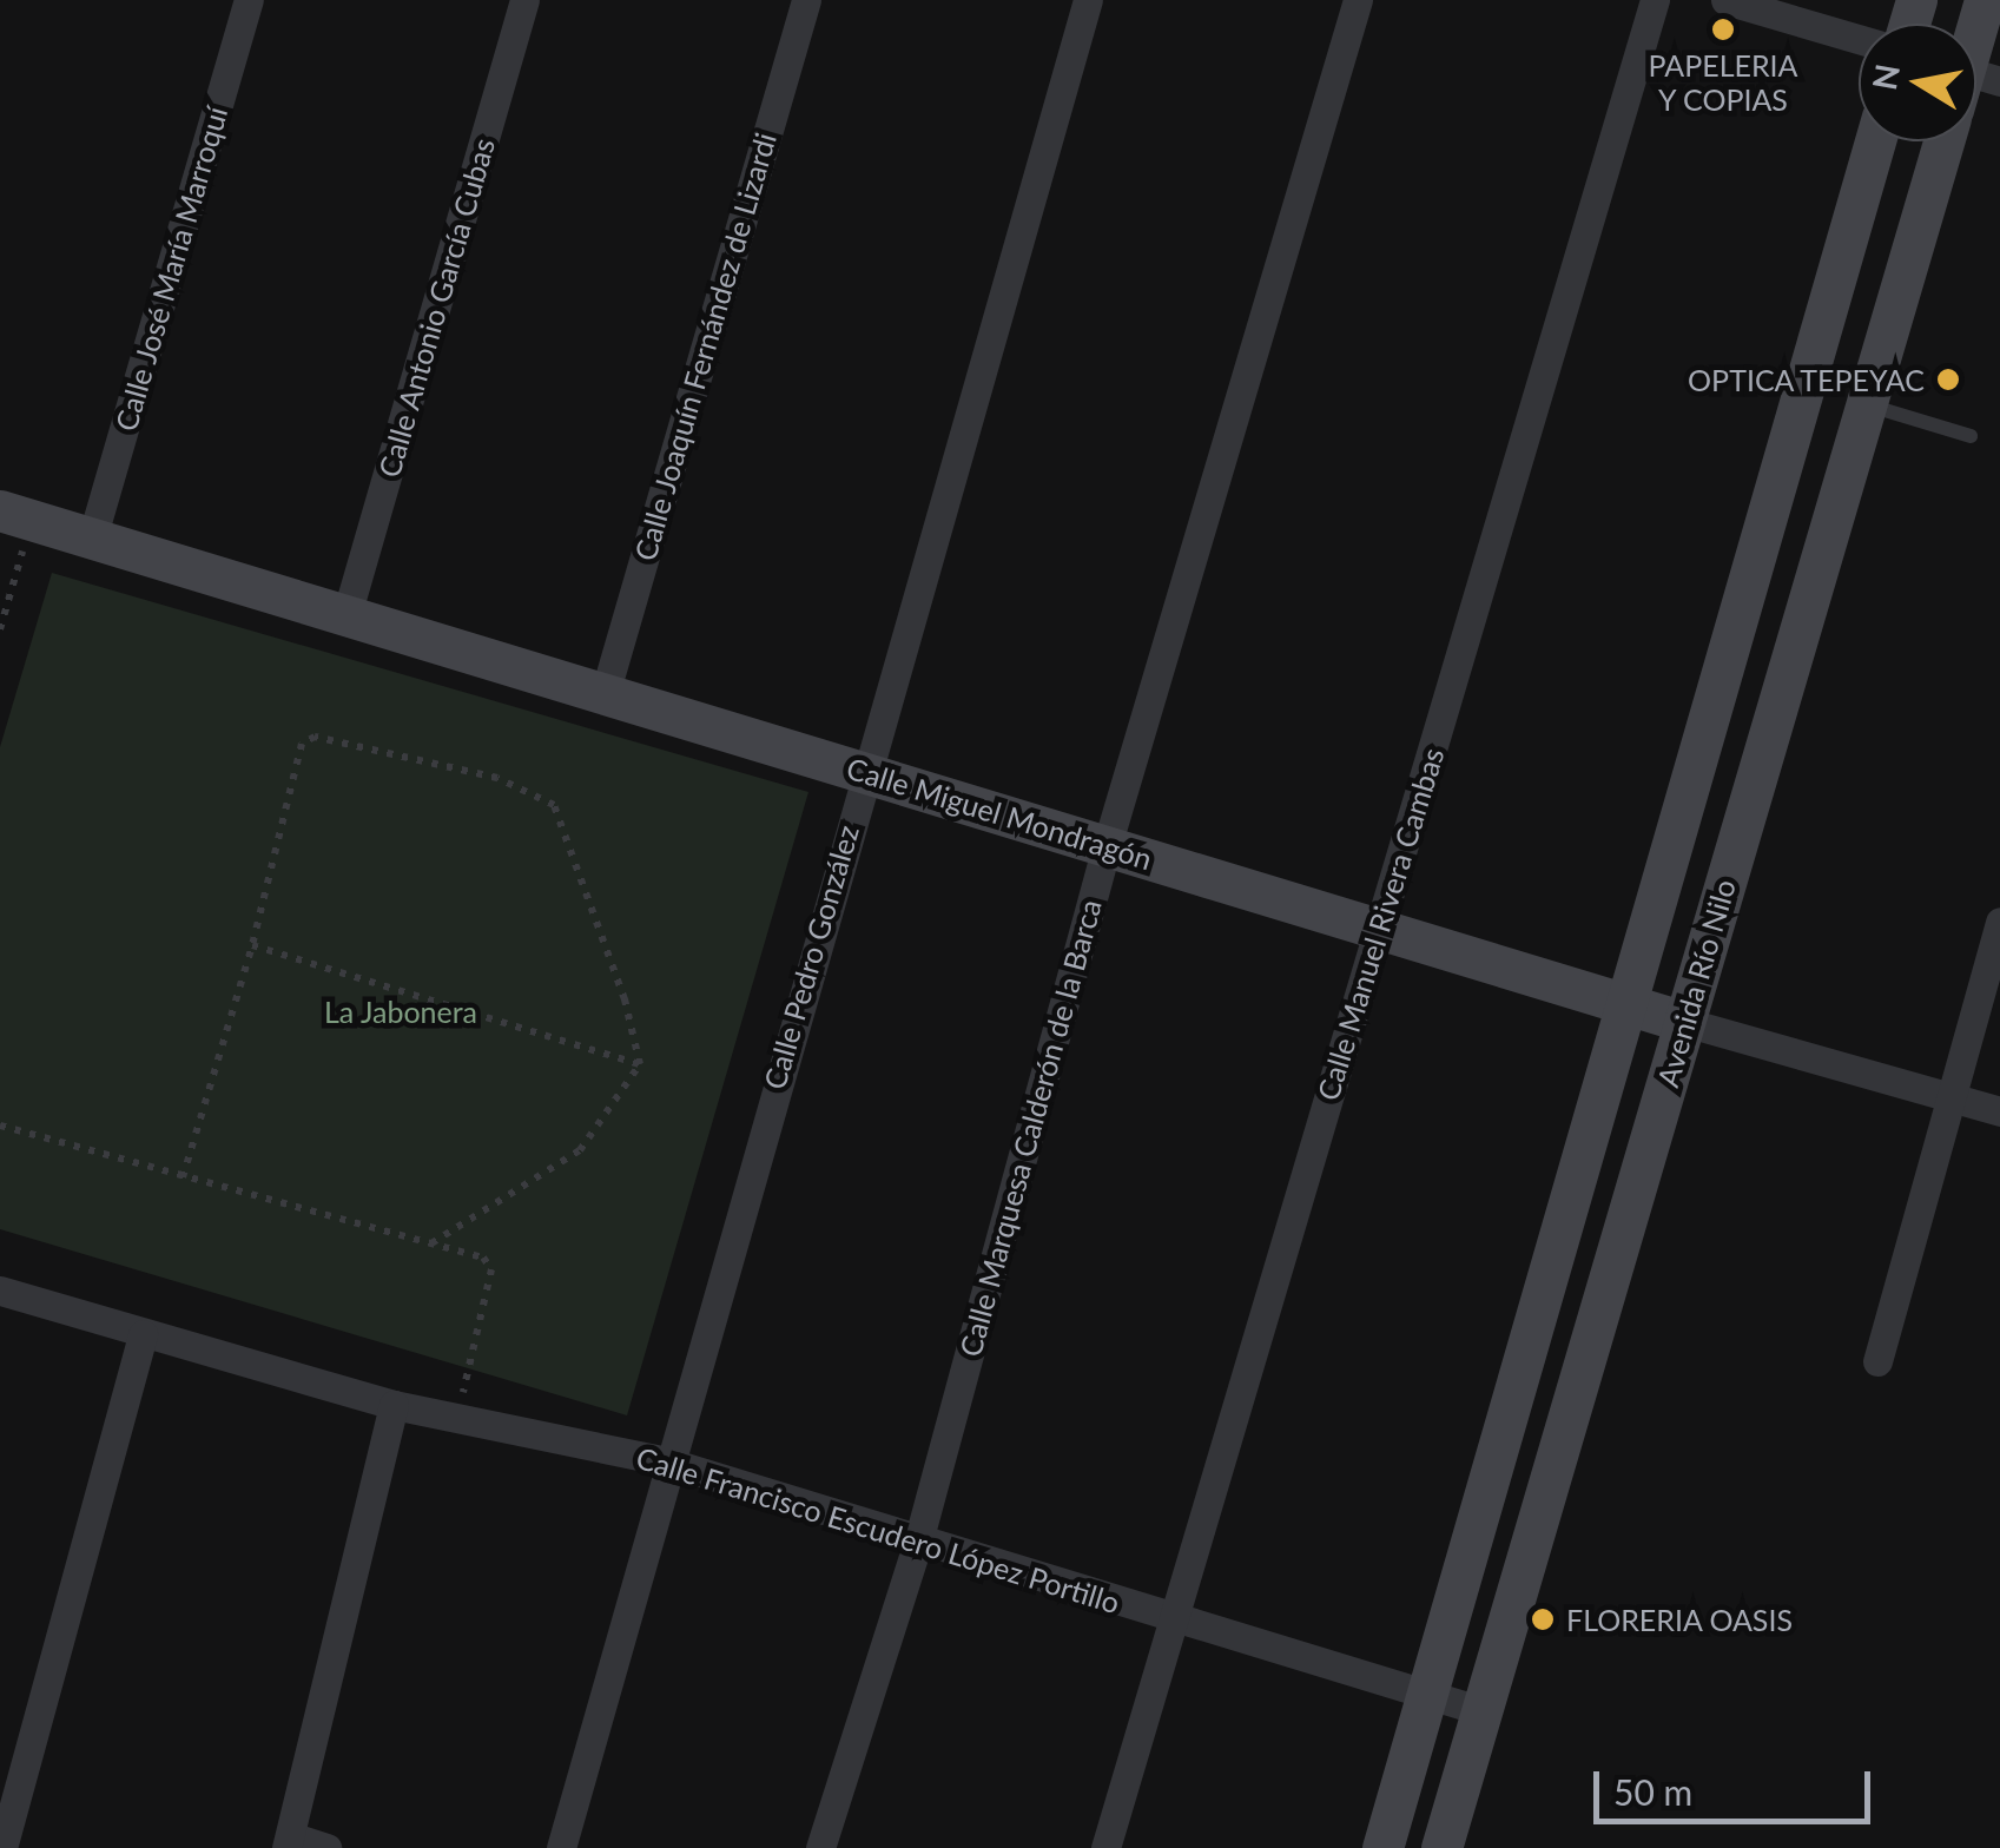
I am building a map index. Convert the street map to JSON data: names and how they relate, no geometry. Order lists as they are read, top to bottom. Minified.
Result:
{"streets":{"main road":["Calle Miguel Mondragón","Avenida Río Nilo"],"street":["Calle José María Marroquí","Calle Antonio García Cubas","Calle Joaquín Fernández de Lizardi","Calle Manuel Rivera Cambas","Calle Pedro González","Calle Marquesa Calderón de la Barca","Calle Francisco Escudero López Portillo"]},"crossings":[["Calle José María Marroquí","Calle Miguel Mondragón"],["Calle Antonio García Cubas","Calle Miguel Mondragón"],["Calle Joaquín Fernández de Lizardi","Calle Miguel Mondragón"],["Calle Miguel Mondragón","Calle Manuel Rivera Cambas"],["Calle Miguel Mondragón","Calle Pedro González"],["Calle Miguel Mondragón","Avenida Río Nilo"],["Calle Miguel Mondragón","Calle Marquesa Calderón de la Barca"],["Calle Manuel Rivera Cambas","Calle Francisco Escudero López Portillo"],["Calle Pedro González","Calle Francisco Escudero López Portillo"],["Avenida Río Nilo","Calle Francisco Escudero López Portillo"],["Calle Marquesa Calderón de la Barca","Calle Francisco Escudero López Portillo"]],"parks":["La Jabonera"],"places":["PAPELERIA Y COPIAS","OPTICA TEPEYAC","FLORERIA OASIS"],"scale_bar":"50 m","north":"left"}
